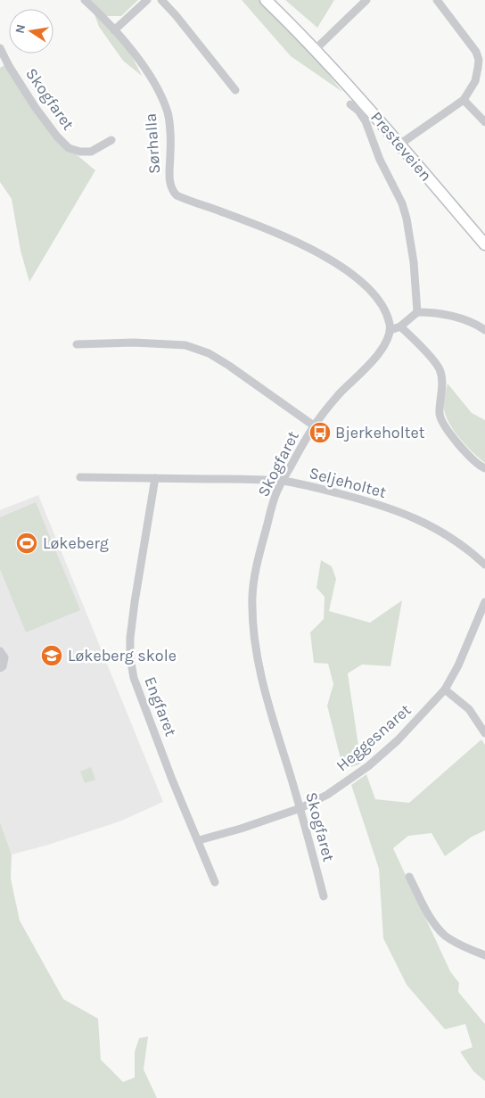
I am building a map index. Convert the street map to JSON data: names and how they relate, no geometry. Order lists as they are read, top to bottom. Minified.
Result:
{"streets":{"main road":["Presteveien"],"street":["Skogfaret","Sørhalla","Seljeholtet","Engfaret","Heggesnaret"]},"crossings":[["Skogfaret","Sørhalla"],["Skogfaret","Seljeholtet"],["Skogfaret","Heggesnaret"],["Seljeholtet","Engfaret"],["Engfaret","Heggesnaret"]],"places":{"bus stop":["Bjerkeholtet"],"sports":["Løkeberg"],"school or university":["Løkeberg skole"]},"north":"left"}
